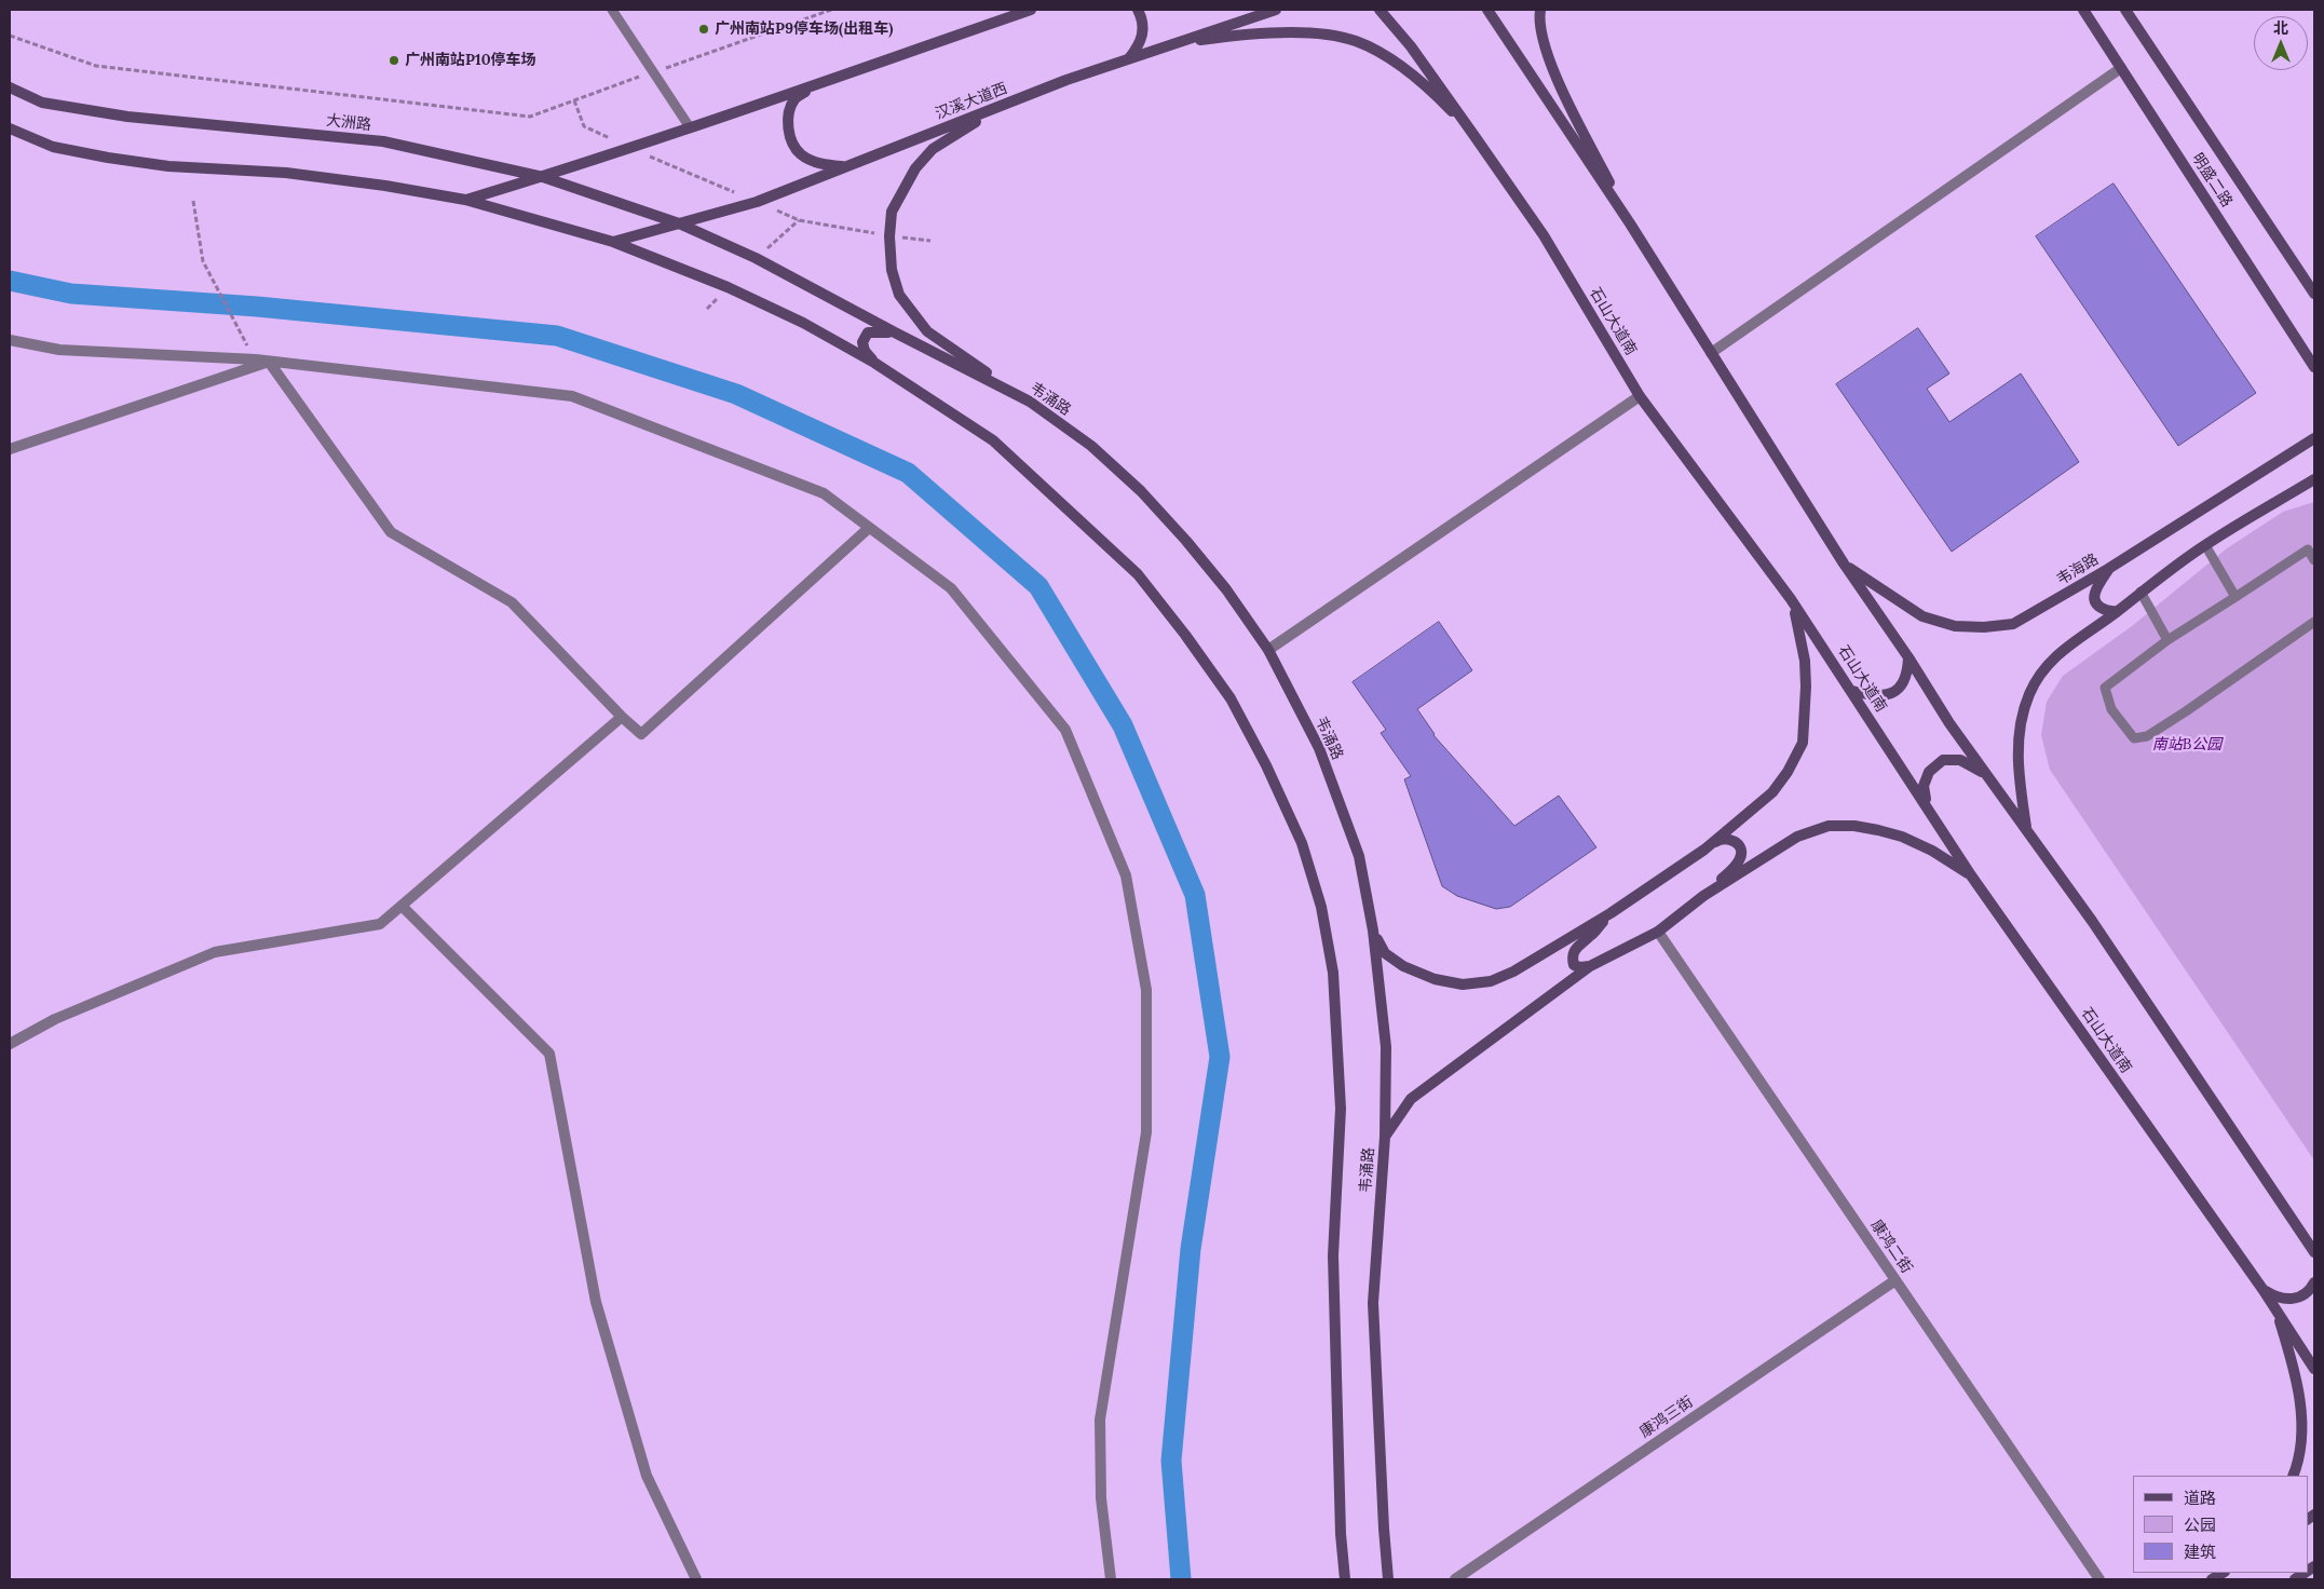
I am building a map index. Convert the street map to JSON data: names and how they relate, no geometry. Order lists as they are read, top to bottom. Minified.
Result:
{"streets":{"main road":["汉溪大道西","大洲路","明盛二路","石山大道南","韦涌路","韦海路"],"street":["康鸿二街","康鸿三街"]},"crossings":[["汉溪大道西","大洲路"],["汉溪大道西","韦涌路"],["大洲路","韦涌路"],["康鸿二街","康鸿三街"]],"parks":["南站B公园"],"places":["广州南站P9停车场(出租车)","广州南站P10停车场"],"legend":["道路","公园","建筑"],"north":"top"}
